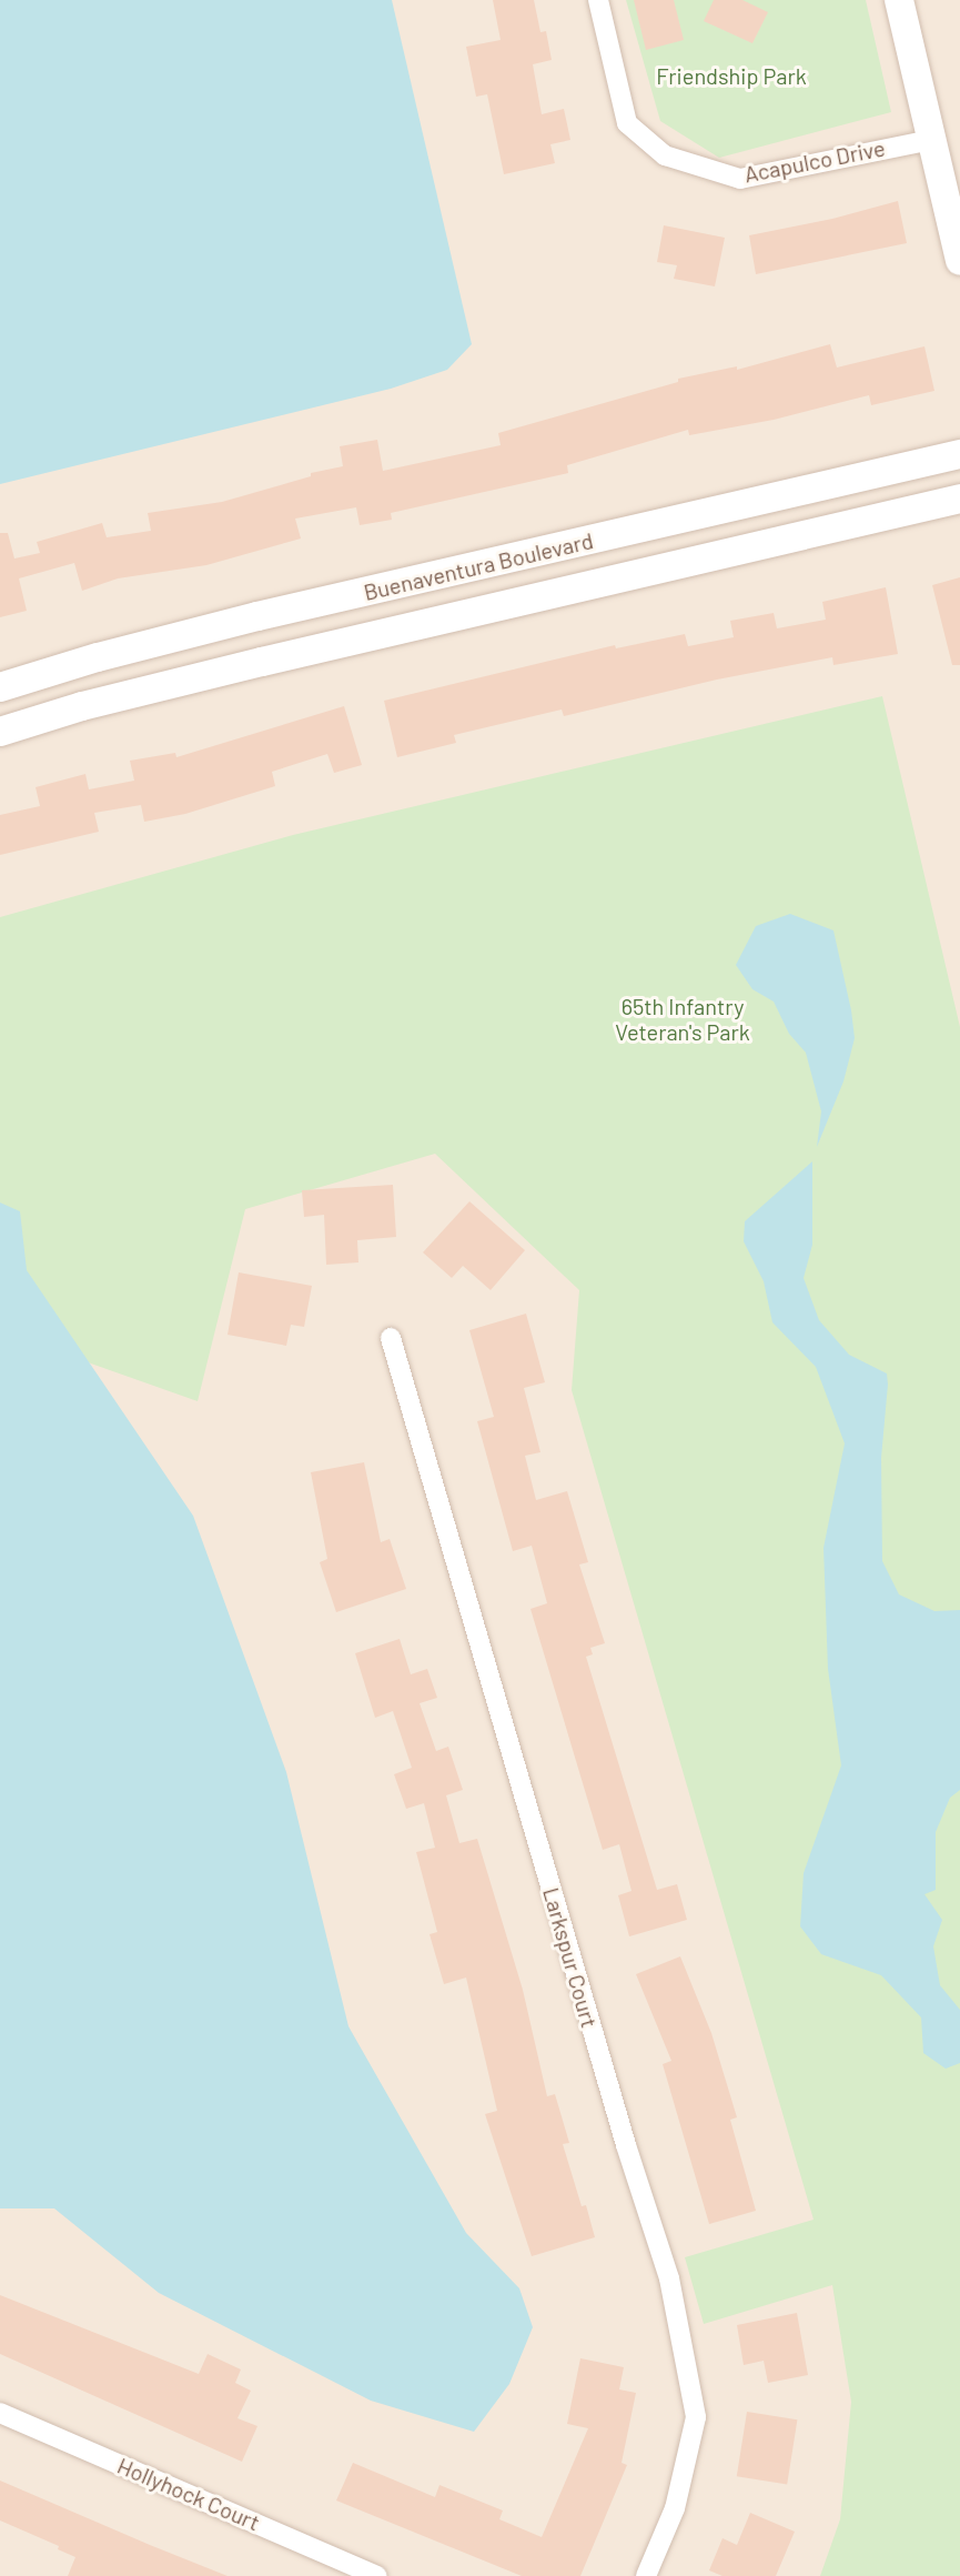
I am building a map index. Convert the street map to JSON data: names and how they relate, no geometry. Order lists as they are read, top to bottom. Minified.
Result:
{"streets":{"main road":["Buenaventura Boulevard"],"street":["Acapulco Drive","Larkspur Court","Hollyhock Court"]},"parks":["Friendship Park","65th Infantry Veteran's Park"]}
